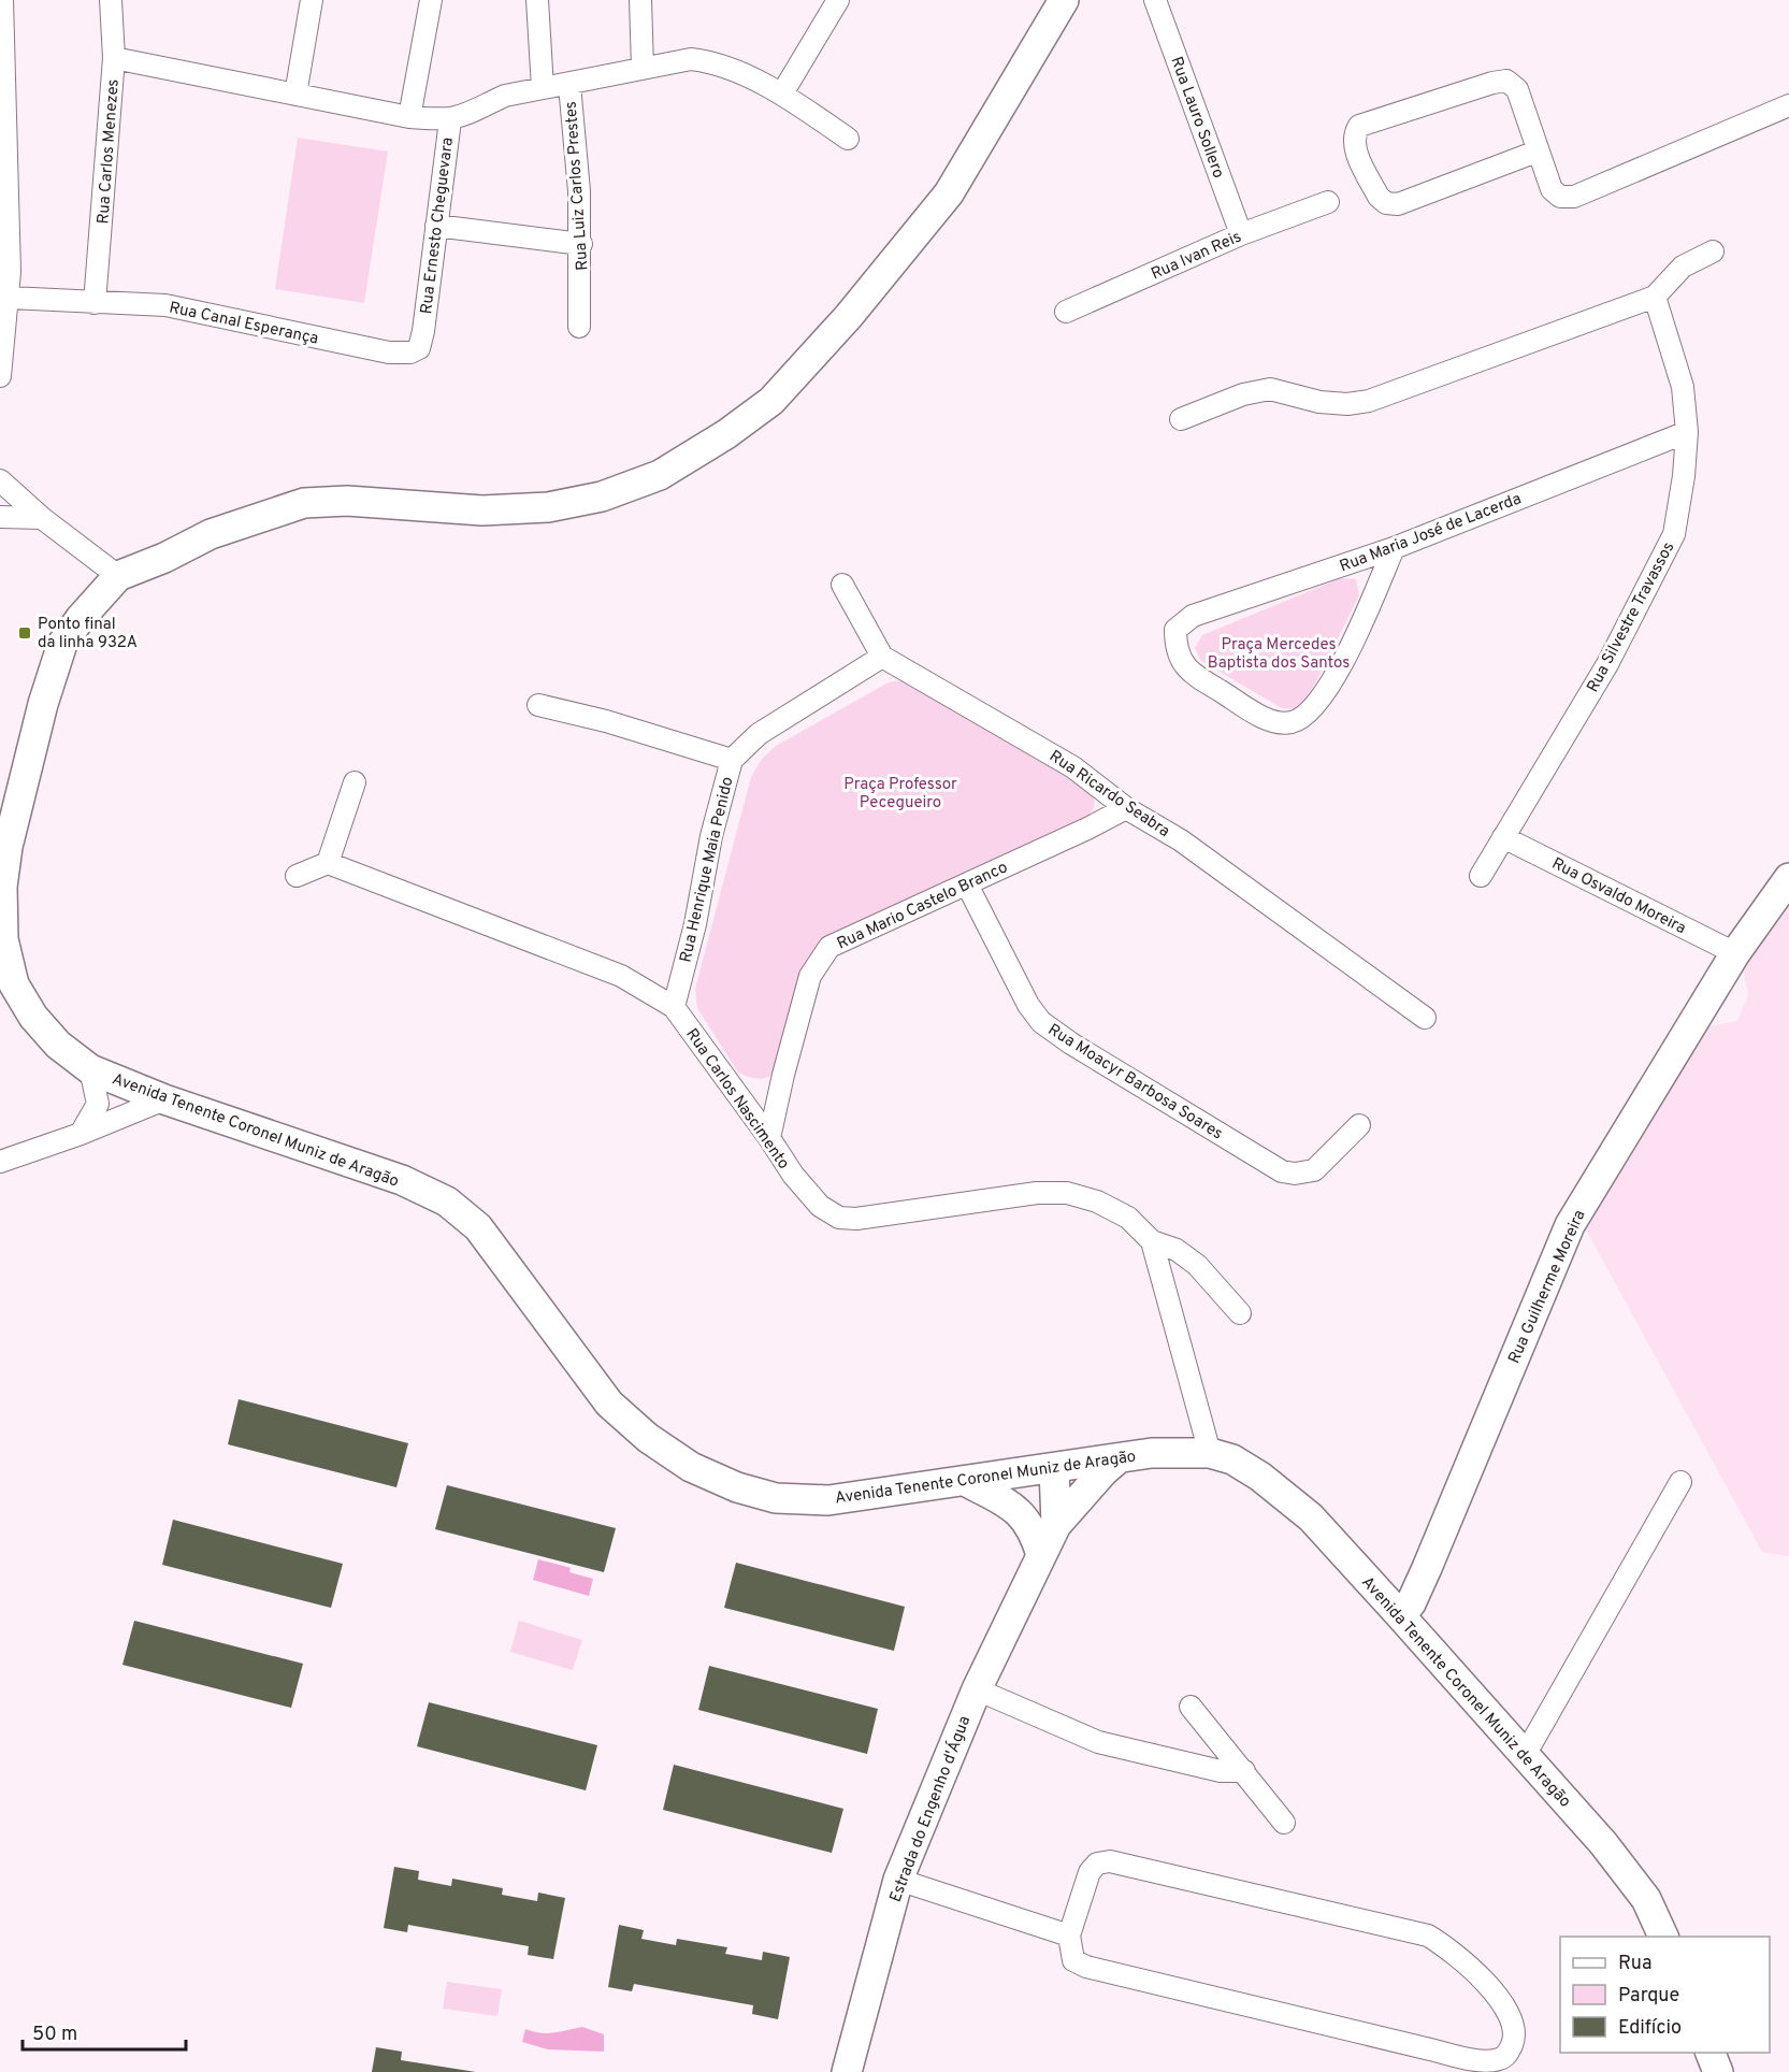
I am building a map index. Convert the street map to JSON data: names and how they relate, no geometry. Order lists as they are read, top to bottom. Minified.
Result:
{"streets":{"main road":["Avenida Tenente Coronel Muniz de Aragão","Rua Guilherme Moreira","Estrada do Engenho d'Água"],"street":["Rua Lauro Sollero","Rua Carlos Menezes","Rua Luiz Carlos Prestes","Rua Ernesto Cheguevara","Rua Ivan Reis","Rua Canal Esperança","Rua Maria José de Lacerda","Rua Silvestre Travassos","Rua Ricardo Seabra","Rua Henrique Maia Penido","Rua Osvaldo Moreira","Rua Mario Castelo Branco","Rua Moacyr Barbosa Soares","Rua Carlos Nascimento"]},"crossings":[["Rua Lauro Sollero","Rua Ivan Reis"],["Rua Carlos Menezes","Rua Canal Esperança"],["Rua Ernesto Cheguevara","Rua Canal Esperança"],["Rua Maria José de Lacerda","Rua Silvestre Travassos"],["Rua Silvestre Travassos","Rua Osvaldo Moreira"],["Rua Ricardo Seabra","Rua Henrique Maia Penido"],["Rua Ricardo Seabra","Rua Mario Castelo Branco"],["Rua Henrique Maia Penido","Rua Carlos Nascimento"],["Rua Osvaldo Moreira","Rua Guilherme Moreira"],["Rua Mario Castelo Branco","Rua Moacyr Barbosa Soares"],["Rua Mario Castelo Branco","Rua Carlos Nascimento"],["Rua Carlos Nascimento","Avenida Tenente Coronel Muniz de Aragão"],["Avenida Tenente Coronel Muniz de Aragão","Rua Guilherme Moreira"],["Avenida Tenente Coronel Muniz de Aragão","Estrada do Engenho d'Água"]],"parks":["Praça Mercedes Baptista dos Santos","Praça Professor Pecegueiro"],"places":{"transit":["Ponto final da linha 932A"]},"legend":["Rua","Parque","Edifício"],"scale_bar":"50 m"}
